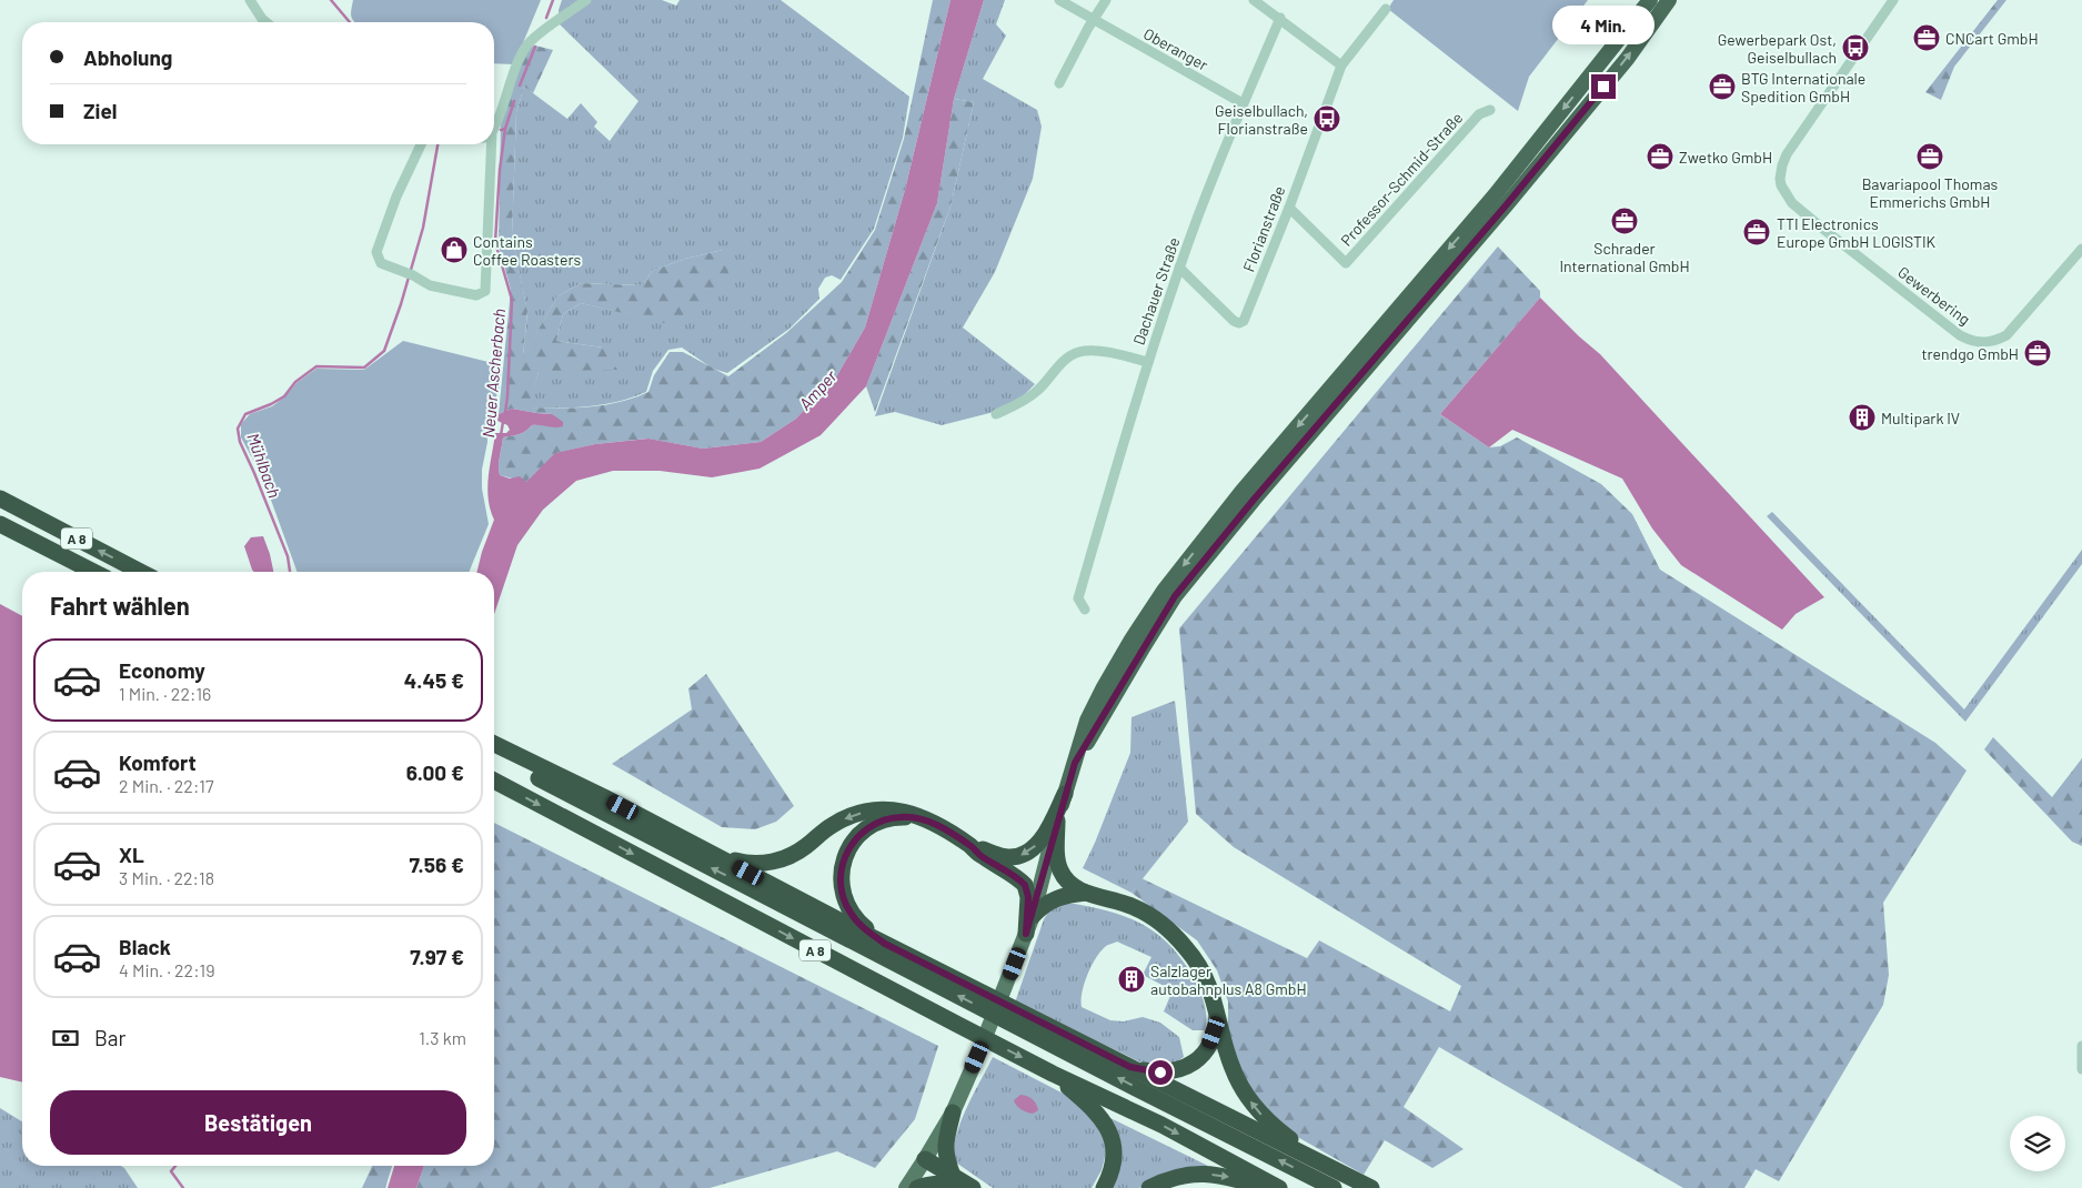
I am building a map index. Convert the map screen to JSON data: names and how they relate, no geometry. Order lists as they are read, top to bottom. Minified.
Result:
{"streets":{"highway":["A 8"],"street":["Oberanger","Professor-Schmid-Straße","Florianstraße","Dachauer Straße","Gewerbering"]},"crossings":[["Oberanger","Dachauer Straße"],["Professor-Schmid-Straße","Florianstraße"],["Florianstraße","Dachauer Straße"]],"water":["Neuer Ascherbach","Amper","Mühlbach"],"places":{"office":["CNCart GmbH","BTG Internationale Spedition GmbH","Zwetko GmbH","Bavariapool Thomas Emmerichs GmbH","Schrader International GmbH","TTI Electronics Europe GmbH LOGISTIK","trendgo GmbH"],"bus stop":["Gewerbepark Ost, Geiselbullach","Geiselbullach, Florianstraße"],"shop":["Contains Coffee Roasters"],"building":["Multipark IV","Salzlager autobahnplus A8 GmbH"]},"page":{"bubble":"4 Min.","banner":["Abholung","Ziel"],"heading":"Fahrt wählen","list":[{"name":"Economy","note":"1 Min. · 22:16","value":"4.45 €"},{"name":"Komfort","note":"2 Min. · 22:17","value":"6.00 €"},{"name":"XL","note":"3 Min. · 22:18","value":"7.56 €"},{"name":"Black","note":"4 Min. · 22:19","value":"7.97 €"}],"pay":["Bar","1.3 km"],"buttons":"Bestätigen"}}
